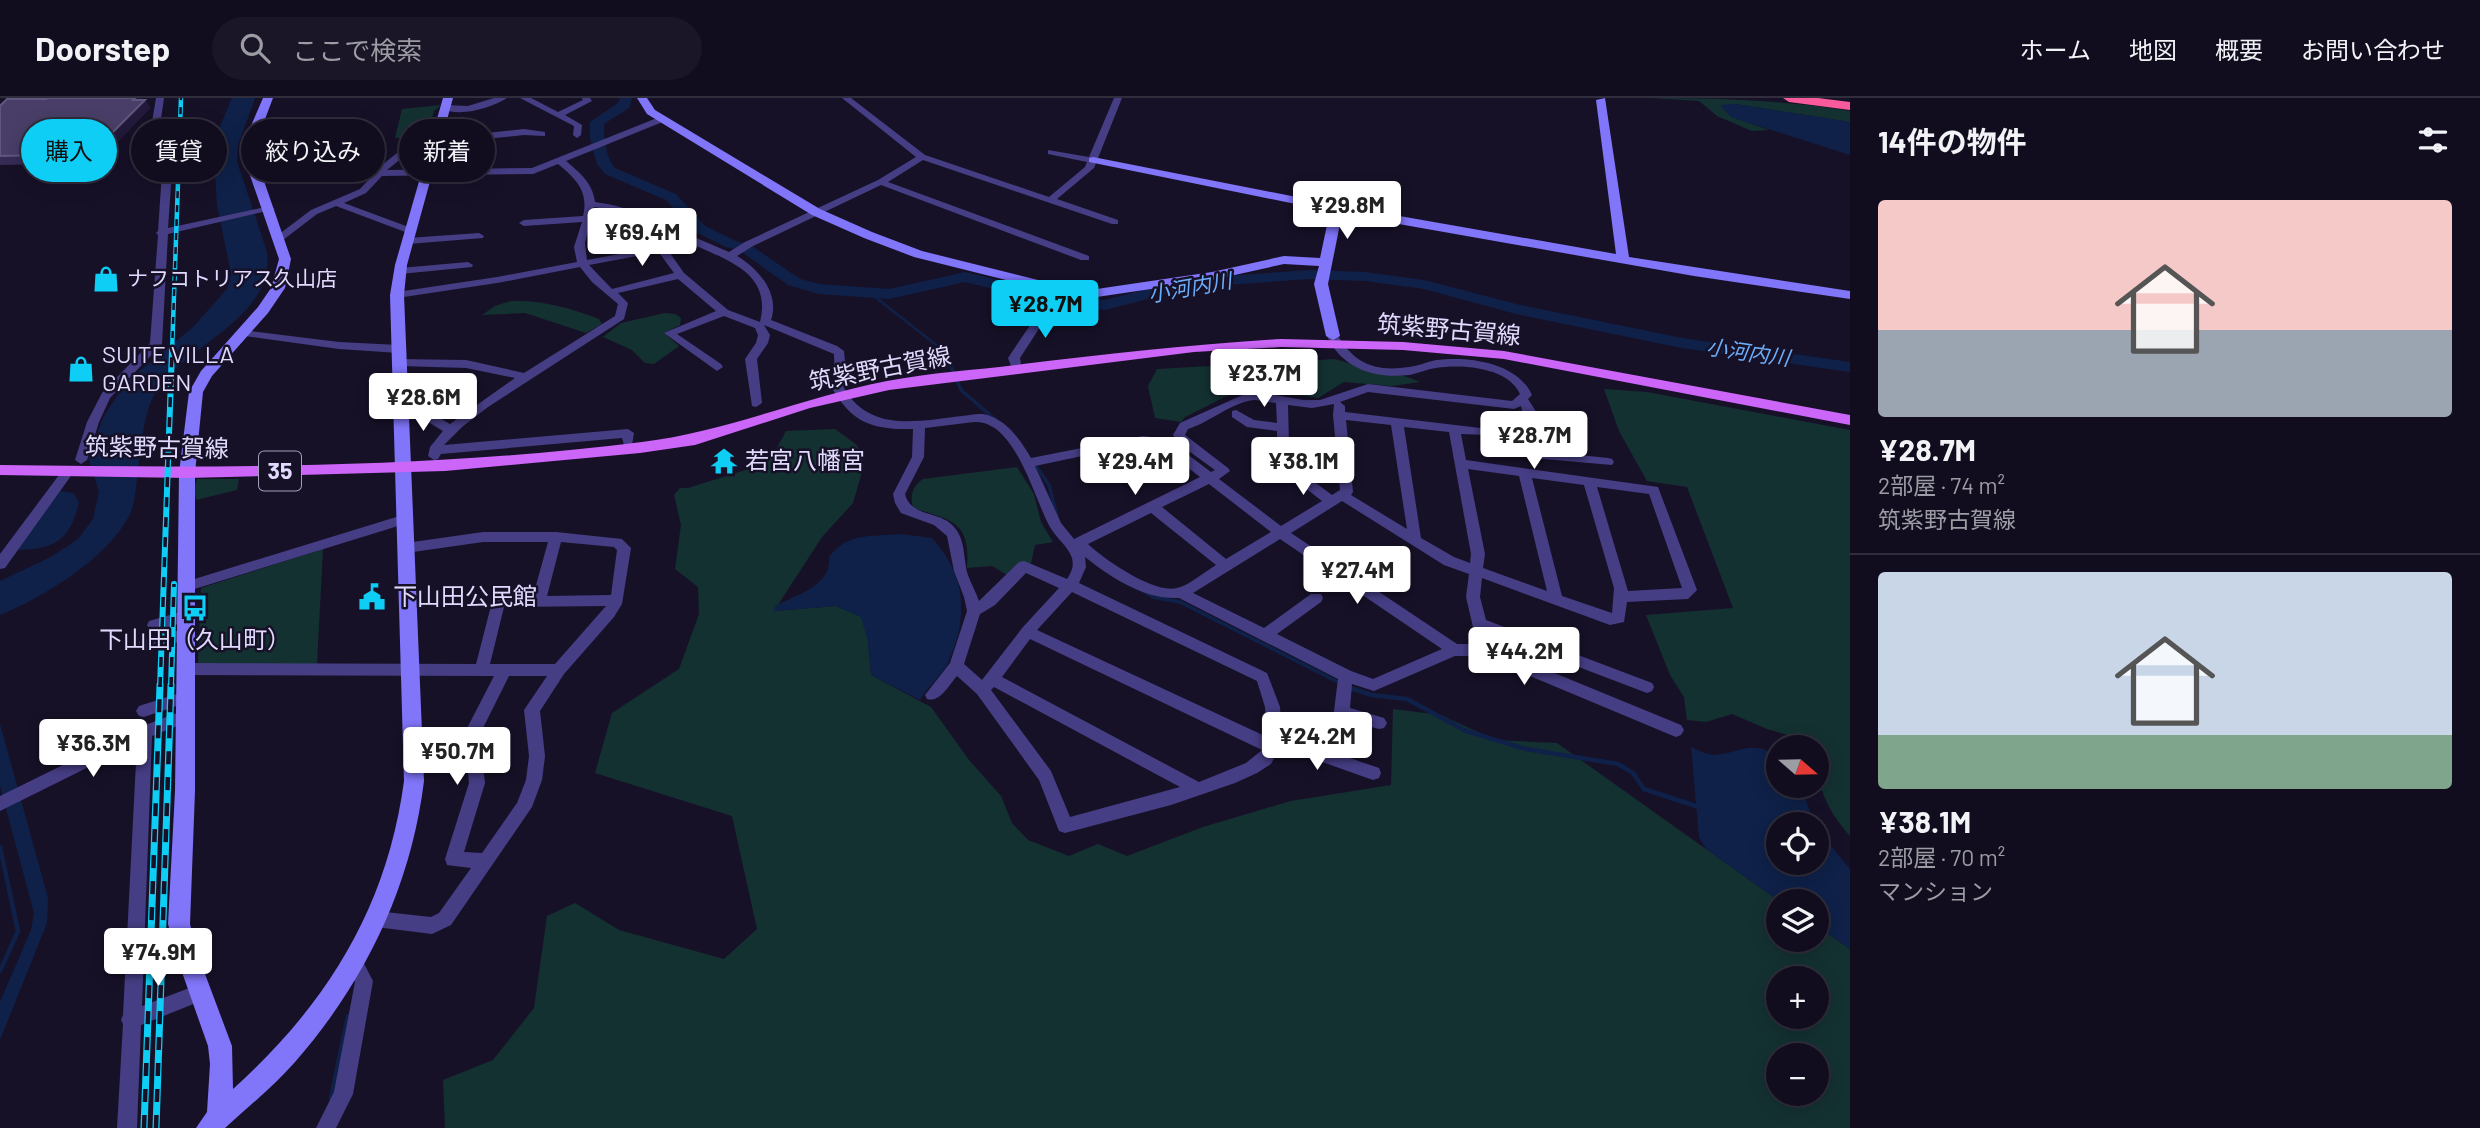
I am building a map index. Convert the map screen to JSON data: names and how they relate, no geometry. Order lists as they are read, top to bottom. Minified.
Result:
{"streets":{"main road":["筑紫野古賀線","35"]},"water":["小河内川"],"places":{"shop":["ナフコトリアス久山店","SUITE VILLA GARDEN"],"temple":["若宮八幡宮"],"public building":["下山田公民館"],"bus stop":["下山田（久山町）"]},"north":"right","page":{"header":"Doorstep","search":"ここで検索","nav":["ホーム","地図","概要","お問い合わせ"],"heading":"14件の物件","chip":["購入","賃貸","絞り込み","新着"],"price":["¥29.8M","¥69.4M","¥28.7M","¥23.7M","¥28.6M","¥28.7M","¥29.4M","¥38.1M","¥27.4M","¥44.2M","¥24.2M","¥36.3M","¥50.7M","¥74.9M"],"list":[{"name":"¥28.7M","note":"2部屋 · 74 m² · 筑紫野古賀線"},{"name":"¥38.1M","note":"2部屋 · 70 m² · マンション"}],"map_buttons":["+","−"]}}
